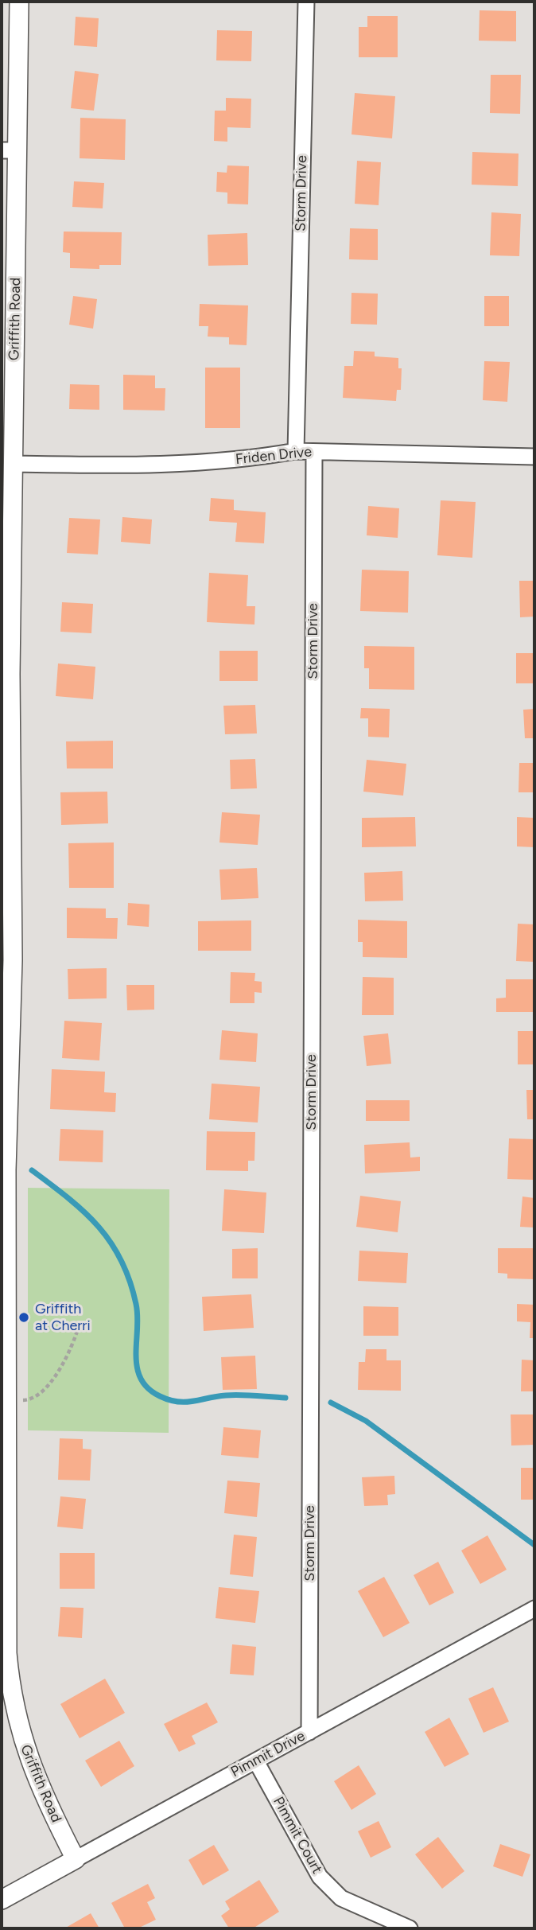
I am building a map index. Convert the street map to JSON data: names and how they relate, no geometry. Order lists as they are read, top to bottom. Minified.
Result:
{"streets":{"street":["Storm Drive","Griffith Road","Friden Drive","Pimmit Drive","Pimmit Court"]},"crossings":[["Storm Drive","Friden Drive"],["Storm Drive","Pimmit Drive"],["Griffith Road","Friden Drive"],["Griffith Road","Pimmit Drive"],["Pimmit Drive","Pimmit Court"]],"places":["Griffith at Cherri"]}
